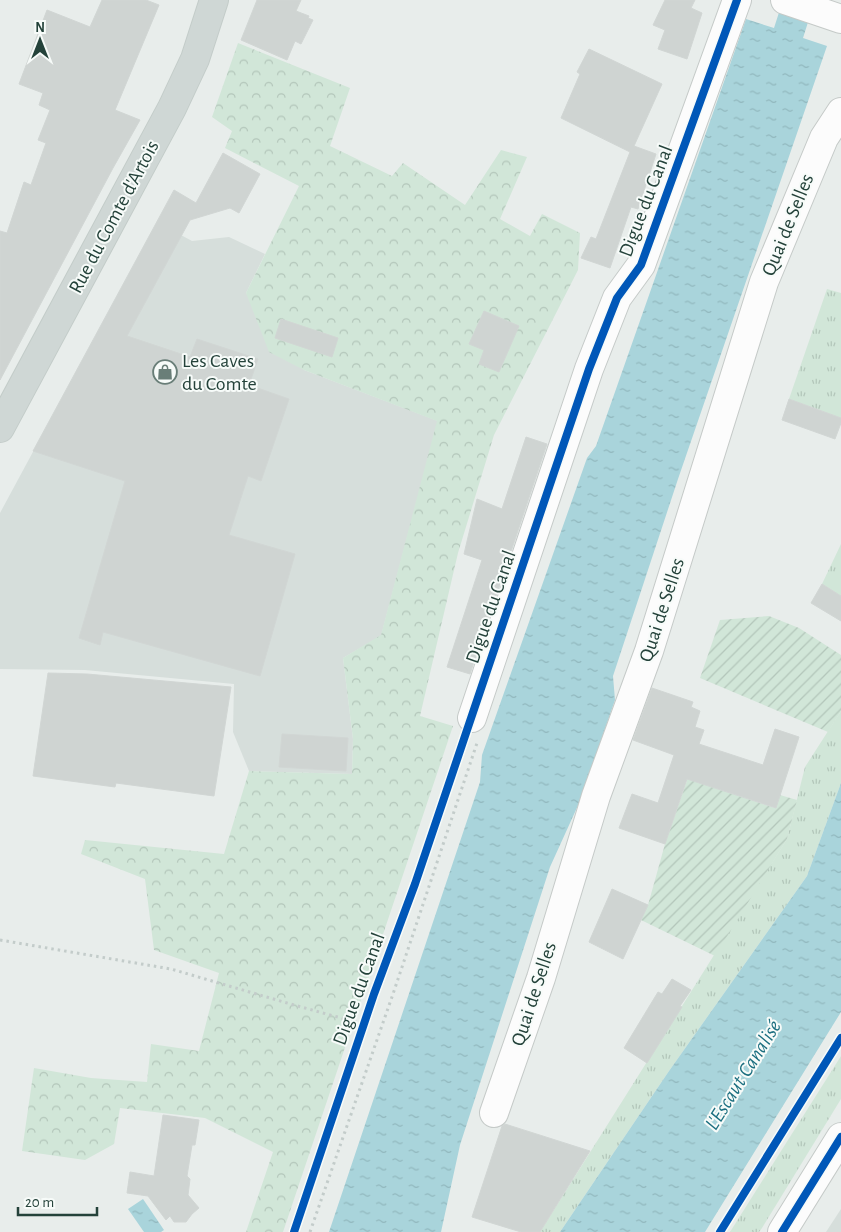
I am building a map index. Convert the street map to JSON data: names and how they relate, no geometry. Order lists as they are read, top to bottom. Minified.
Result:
{"streets":{"main road":["Rue du Comte d'Artois"],"street":["Digue du Canal","Quai de Selles"]},"water":["L'Escaut Canalisé"],"places":{"shop":["Les Caves du Comte"]},"scale_bar":"20 m","north":"top"}
